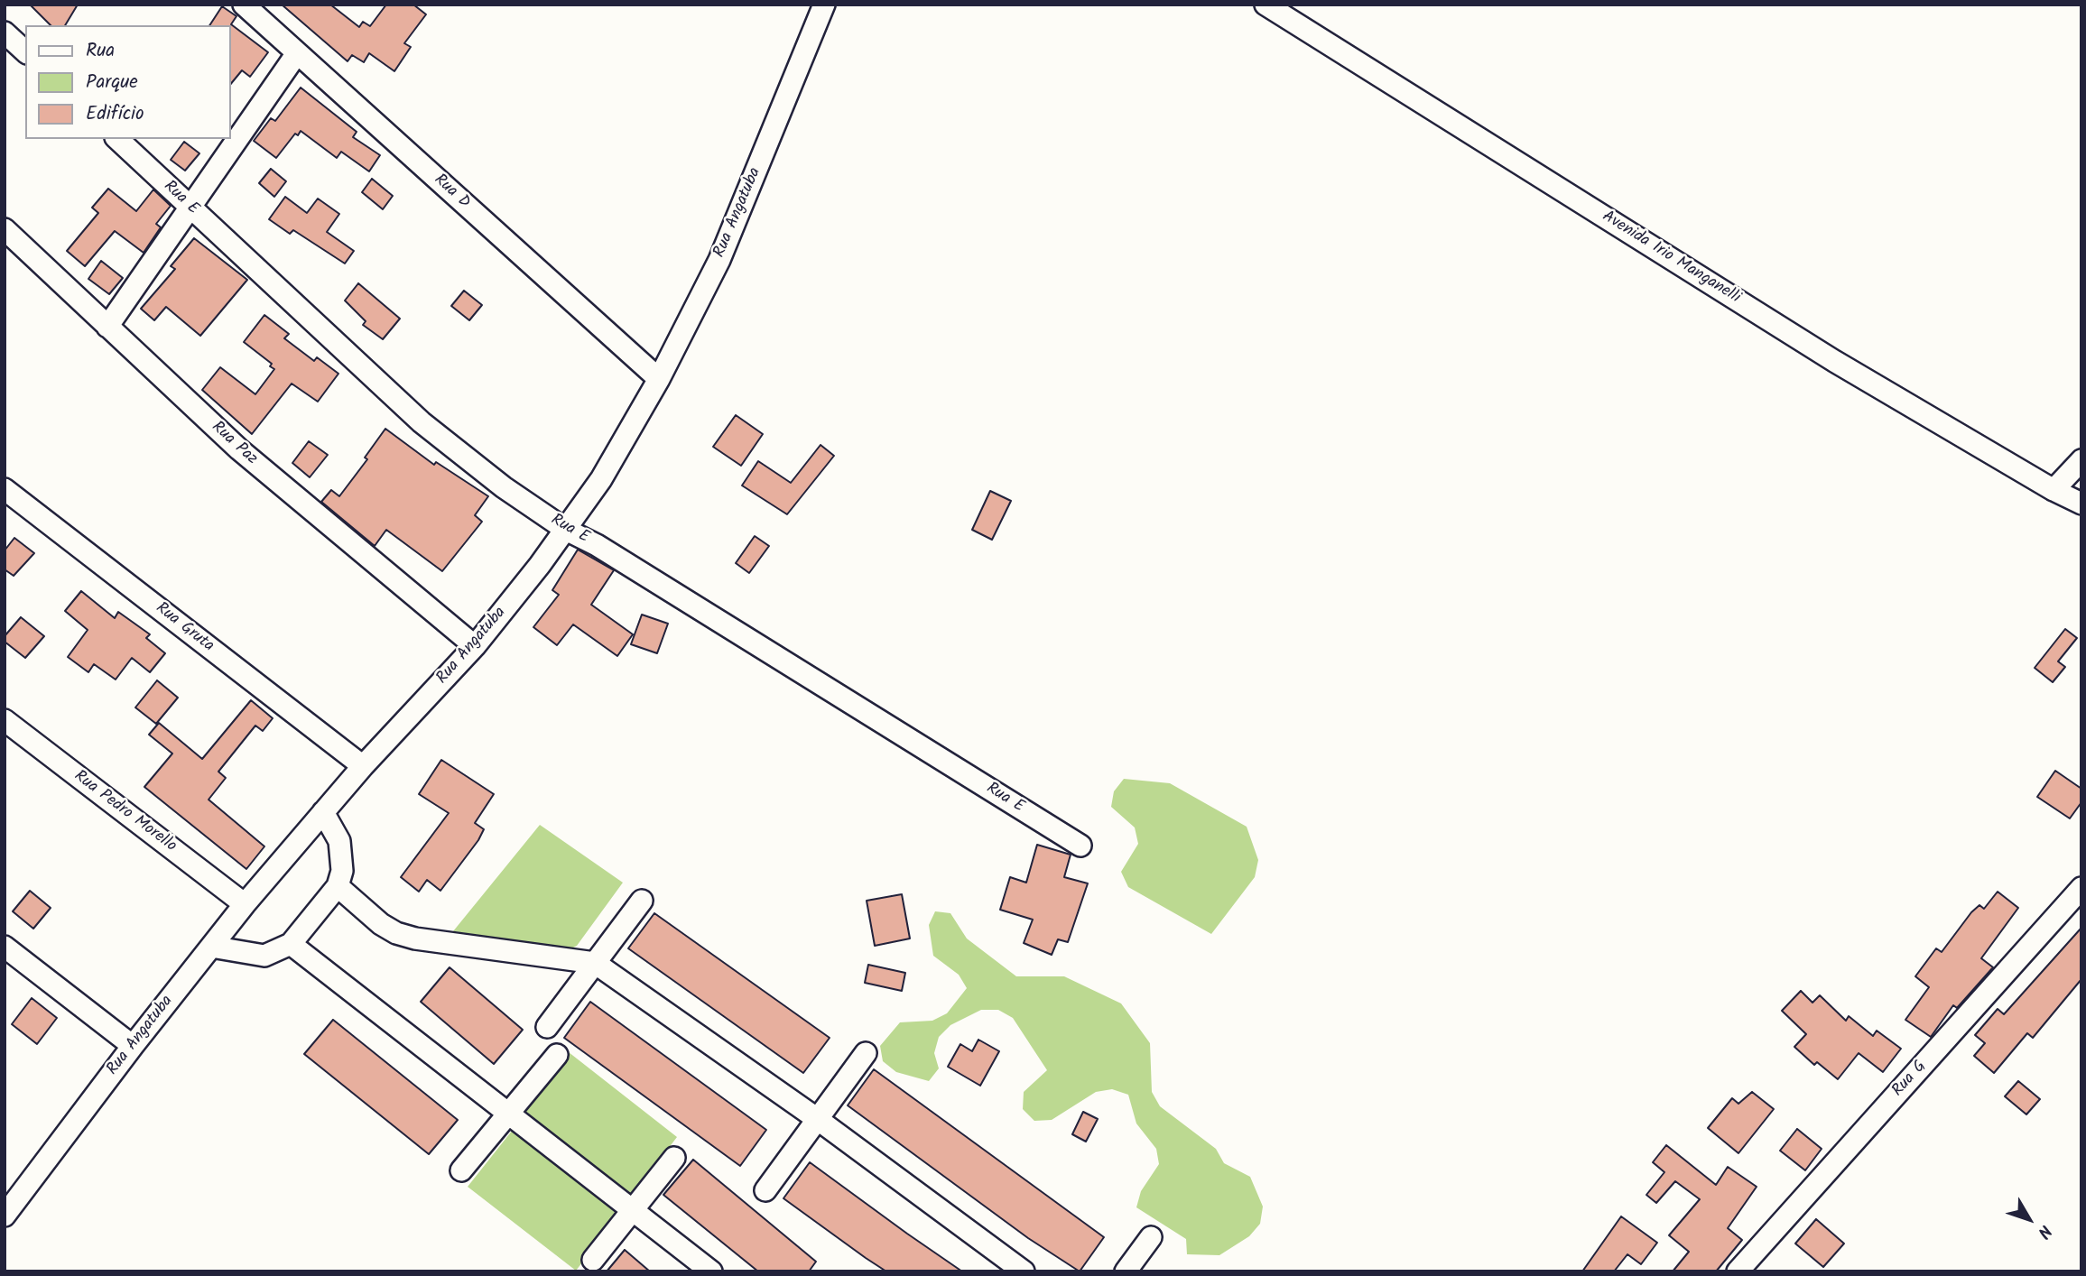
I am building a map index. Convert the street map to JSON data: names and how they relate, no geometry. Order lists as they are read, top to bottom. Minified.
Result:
{"streets":{"street":["Rua D","Rua E","Rua Angatuba","Avenida Irio Manganelli","Rua Paz","Rua Gruta","Rua Pedro Morello","Rua G"]},"crossings":[["Rua D","Rua Angatuba"],["Rua E","Rua Angatuba"],["Rua Angatuba","Rua Paz"],["Rua Angatuba","Rua Gruta"],["Rua Angatuba","Rua Pedro Morello"]],"legend":["Rua","Parque","Edifício"],"north":"bottom right"}
